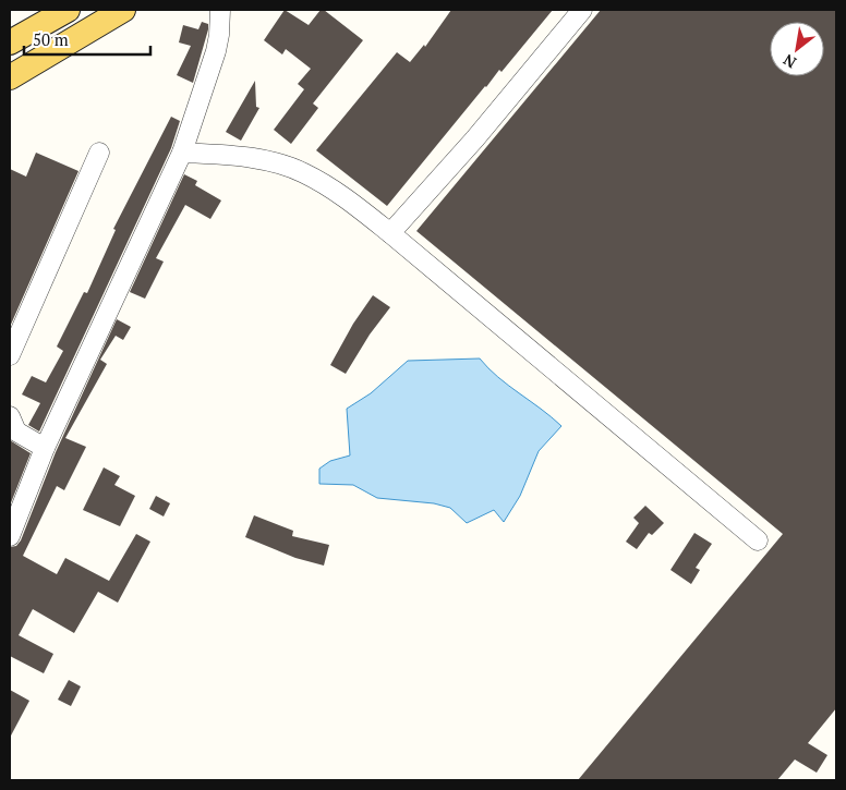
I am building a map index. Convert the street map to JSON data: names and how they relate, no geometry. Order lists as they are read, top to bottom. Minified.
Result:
{"scale_bar":"50 m","north":"bottom left"}
